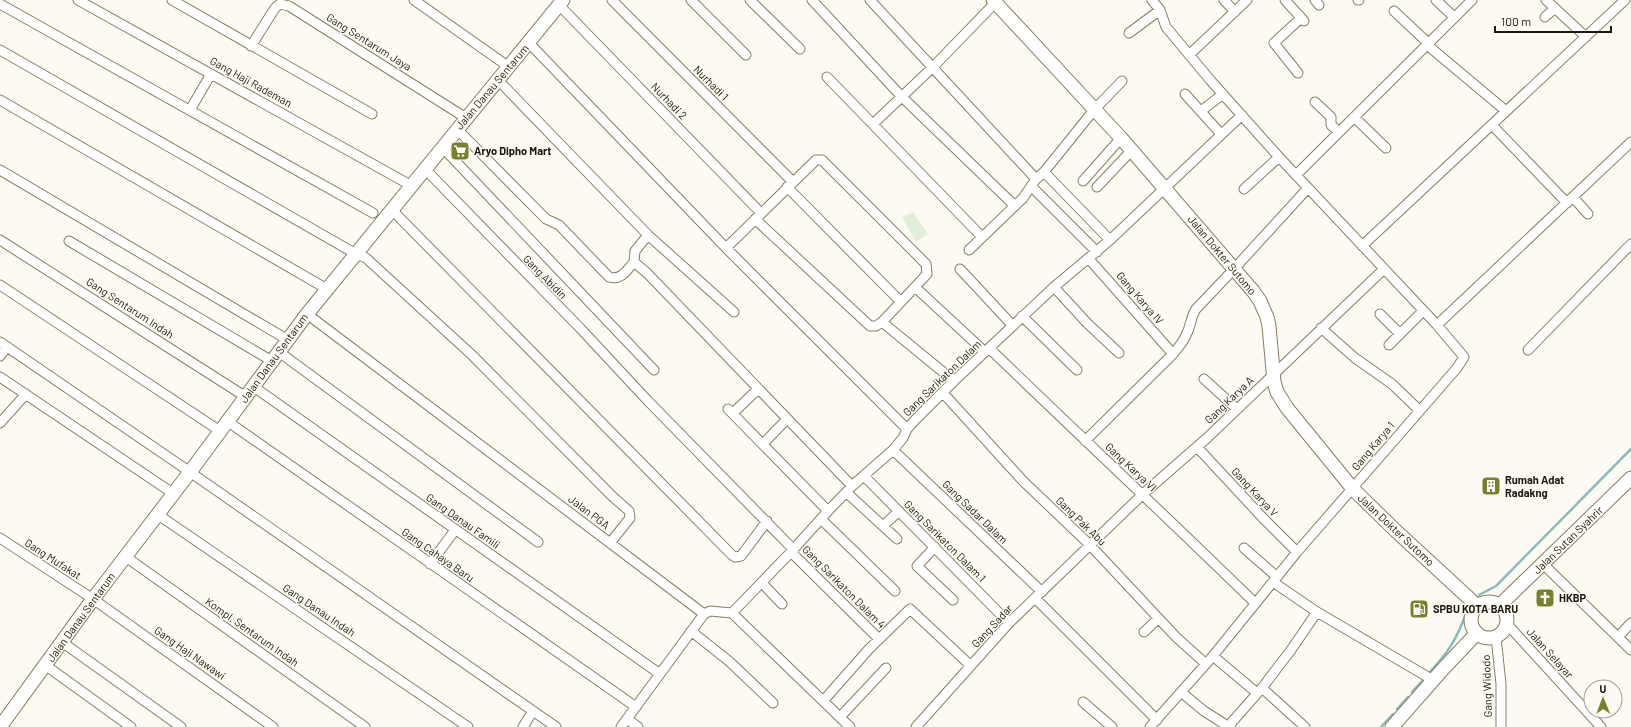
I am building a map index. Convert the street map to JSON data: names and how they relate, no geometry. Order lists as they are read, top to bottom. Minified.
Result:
{"streets":{"street":["Gang Sentarum Jaya","Gang Haji Rademan","Nurhadi 1","Jalan Danau Sentarum","Nurhadi 2","Jalan Dokter Sutomo","Gang Abidin","Gang Karya IV","Gang Sentarum Indah","Gang Sarikaton Dalam","Gang Karya A","Gang Karya 1","Gang Karya VI","Gang Karya V","Jalan PGA","Gang Sadar Dalam","Gang Danau Famili","Gang Pak Abu","Jalan Sutan Syahrir","Gang Sarikaton Dalam 1","Gang Cahaya Baru","Gang Mufakat","Gang Sarikaton Dalam 4","Gang Danau Indah","Gang Sadar","Kompl. Sentarum Indah","Gang Haji Nawawi","Jalan Selayar","Gang Widodo"]},"crossings":[["Gang Sentarum Jaya","Jalan Danau Sentarum"],["Gang Haji Rademan","Jalan Danau Sentarum"],["Jalan Danau Sentarum","Nurhadi 2"],["Jalan Danau Sentarum","Gang Abidin"],["Jalan Danau Sentarum","Gang Sentarum Indah"],["Jalan Danau Sentarum","Jalan PGA"],["Jalan Danau Sentarum","Gang Danau Famili"],["Jalan Danau Sentarum","Gang Cahaya Baru"],["Jalan Danau Sentarum","Gang Mufakat"],["Jalan Danau Sentarum","Gang Danau Indah"],["Jalan Danau Sentarum","Kompl. Sentarum Indah"],["Jalan Danau Sentarum","Gang Haji Nawawi"],["Jalan Dokter Sutomo","Gang Sarikaton Dalam"],["Jalan Dokter Sutomo","Gang Karya A"],["Jalan Dokter Sutomo","Gang Karya 1"],["Jalan Dokter Sutomo","Jalan Sutan Syahrir"],["Jalan Dokter Sutomo","Jalan Selayar"],["Jalan Dokter Sutomo","Gang Widodo"],["Gang Abidin","Gang Sarikaton Dalam 4"],["Gang Karya IV","Gang Sarikaton Dalam"],["Gang Sentarum Indah","Gang Danau Famili"],["Gang Sarikaton Dalam","Gang Karya 1"],["Gang Sarikaton Dalam","Gang Karya VI"],["Gang Sarikaton Dalam","Gang Sadar Dalam"],["Gang Sarikaton Dalam","Gang Pak Abu"],["Gang Sarikaton Dalam","Gang Sarikaton Dalam 1"],["Gang Sarikaton Dalam","Gang Sarikaton Dalam 4"],["Gang Karya A","Gang Karya 1"],["Gang Karya A","Gang Karya VI"],["Gang Karya A","Gang Karya V"],["Gang Karya A","Gang Pak Abu"],["Gang Karya A","Gang Sadar"],["Gang Karya 1","Gang Karya VI"],["Gang Karya 1","Gang Karya V"],["Gang Karya 1","Gang Sadar Dalam"],["Gang Karya 1","Gang Pak Abu"],["Gang Sadar Dalam","Gang Sadar"],["Gang Pak Abu","Gang Sadar"],["Jalan Sutan Syahrir","Jalan Selayar"],["Jalan Sutan Syahrir","Gang Widodo"],["Gang Sarikaton Dalam 1","Gang Sadar"],["Gang Mufakat","Gang Haji Nawawi"],["Jalan Selayar","Gang Widodo"]],"places":{"supermarket":["Aryo Dipho Mart"],"building":["Rumah Adat Radakng"],"church":["HKBP"],"fuel station":["SPBU KOTA BARU"]},"scale_bar":"100 m","north":"top"}
